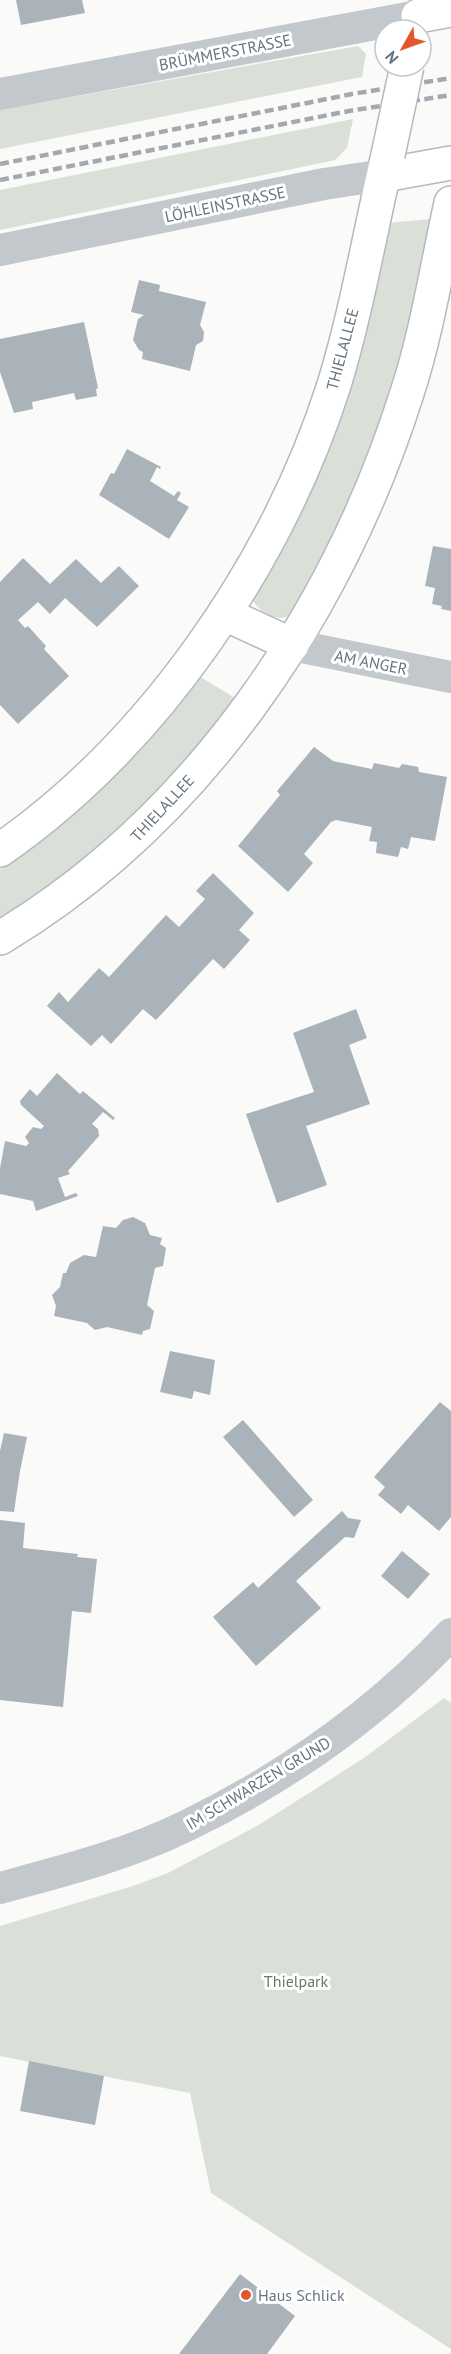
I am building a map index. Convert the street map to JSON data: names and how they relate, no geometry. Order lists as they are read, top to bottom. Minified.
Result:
{"streets":{"main road":["BRÜMMERSTRASSE","LÖHLEINSTRASSE","THIELALLEE"],"street":["AM ANGER","IM SCHWARZEN GRUND"]},"crossings":[["LÖHLEINSTRASSE","THIELALLEE"],["THIELALLEE","AM ANGER"]],"parks":["Thielpark"],"places":["Haus Schlick"],"north":"bottom left"}
